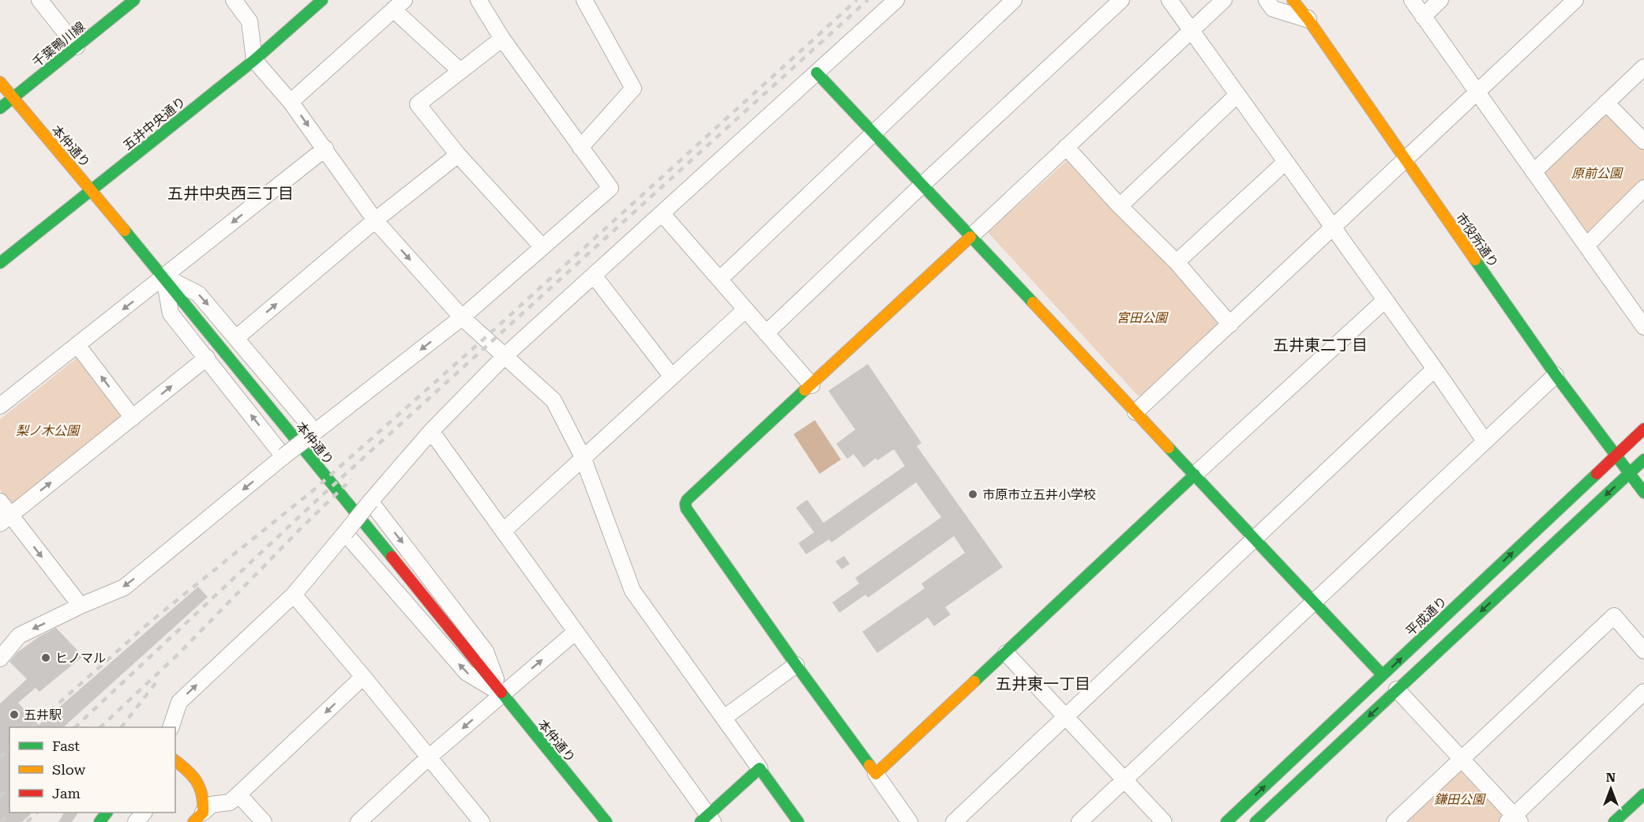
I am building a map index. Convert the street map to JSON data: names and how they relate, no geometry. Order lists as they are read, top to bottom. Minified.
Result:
{"streets":{"street":["千葉鴨川線","五井中央通り","本仲通り","市役所通り","平成通り"]},"crossings":[["千葉鴨川線","本仲通り"],["五井中央通り","本仲通り"],["市役所通り","平成通り"]],"districts":["五井中央西三丁目","五井東二丁目","五井東一丁目"],"parks":["原前公園","宮田公園","梨ノ木公園","鎌田公園"],"places":["市原市立五井小学校","ヒノマル","五井駅"],"legend":["Fast","Slow","Jam"],"north":"top"}
